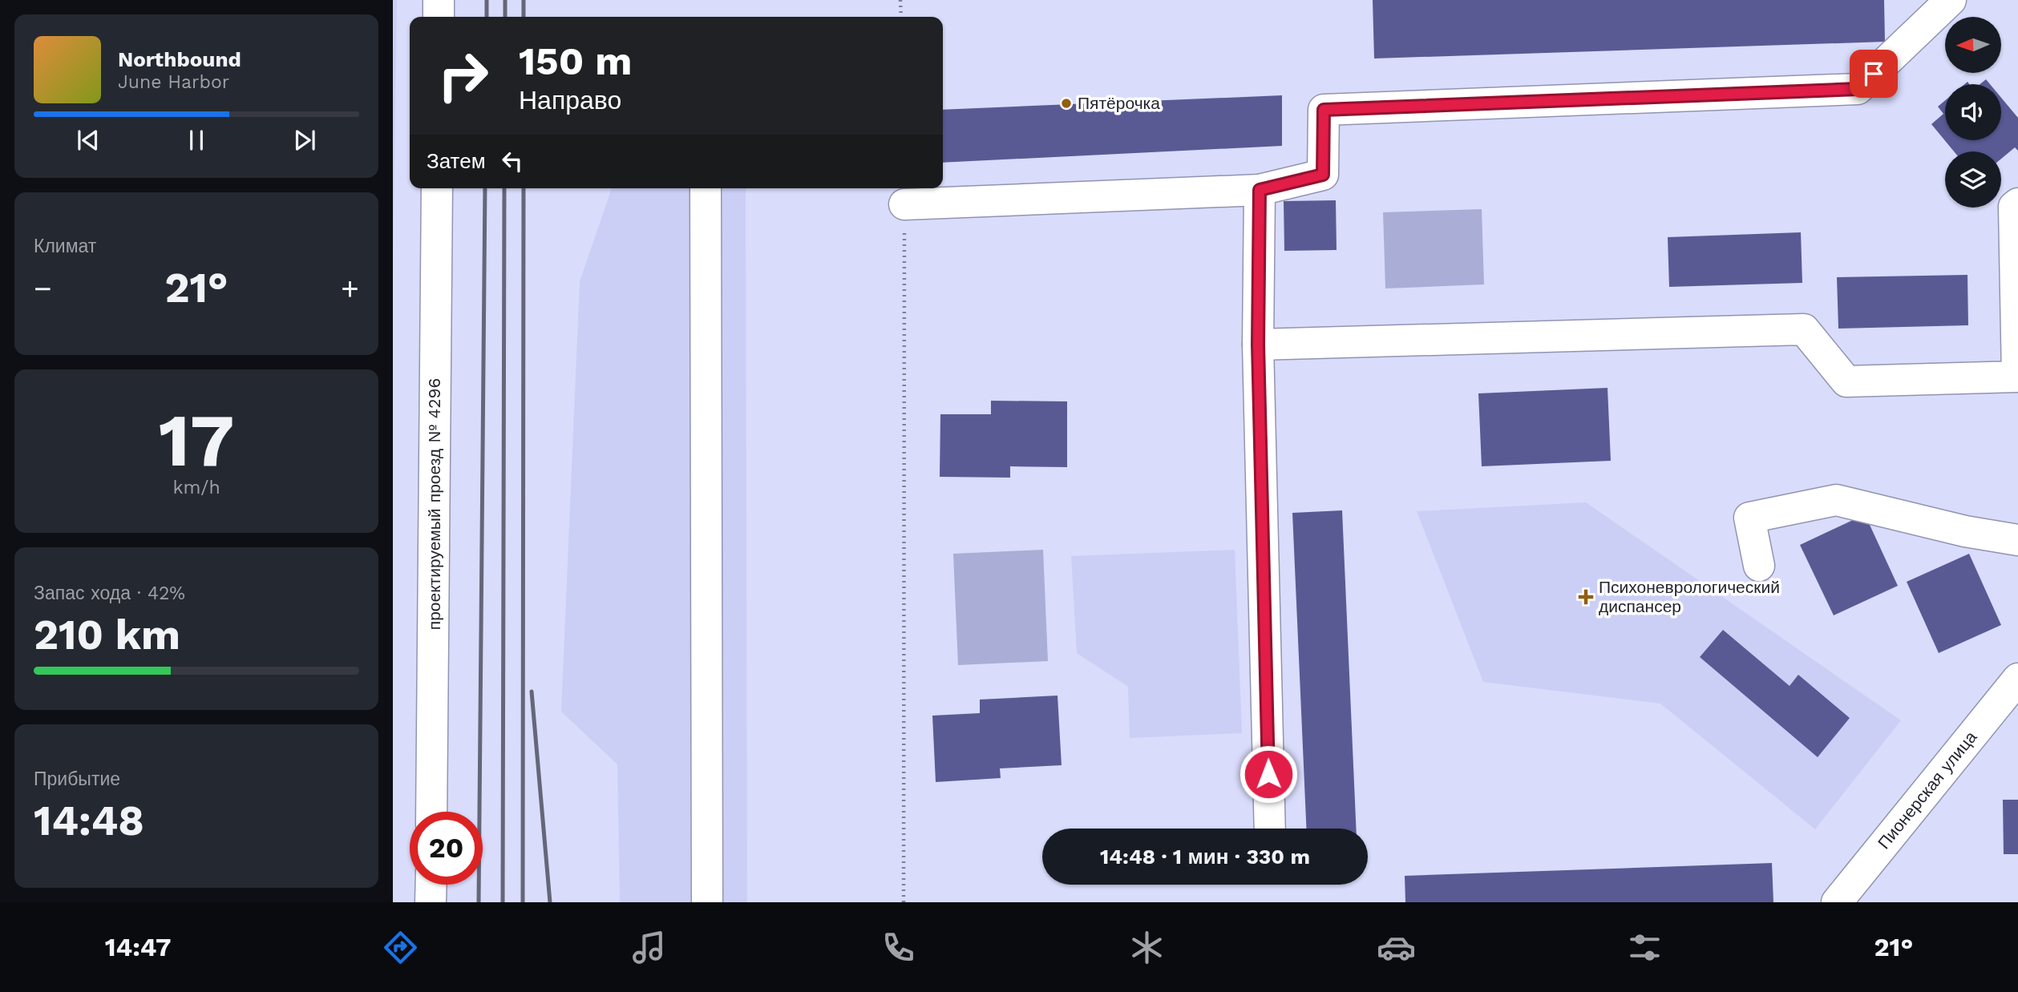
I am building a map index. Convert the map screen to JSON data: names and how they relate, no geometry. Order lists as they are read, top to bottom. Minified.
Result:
{"streets":{"street":["проектируемый проезд № 4296","Пионерская улица"]},"places":{"other":["Пятёрочка"],"health":["Психоневрологический диспансер"]},"north":"left","page":{"turn":["150 m","Направо"],"song":["Northbound","June Harbor"],"then":"Затем","tile":["Климат",["17","km/h"],["Запас хода · 42%","210 km"],["Прибытие","14:48"]],"heat":["−","21°","+"],"limit":"20","trip":"14:48 · 1 мин · 330 m","tabs":["14:47","21°"]}}
